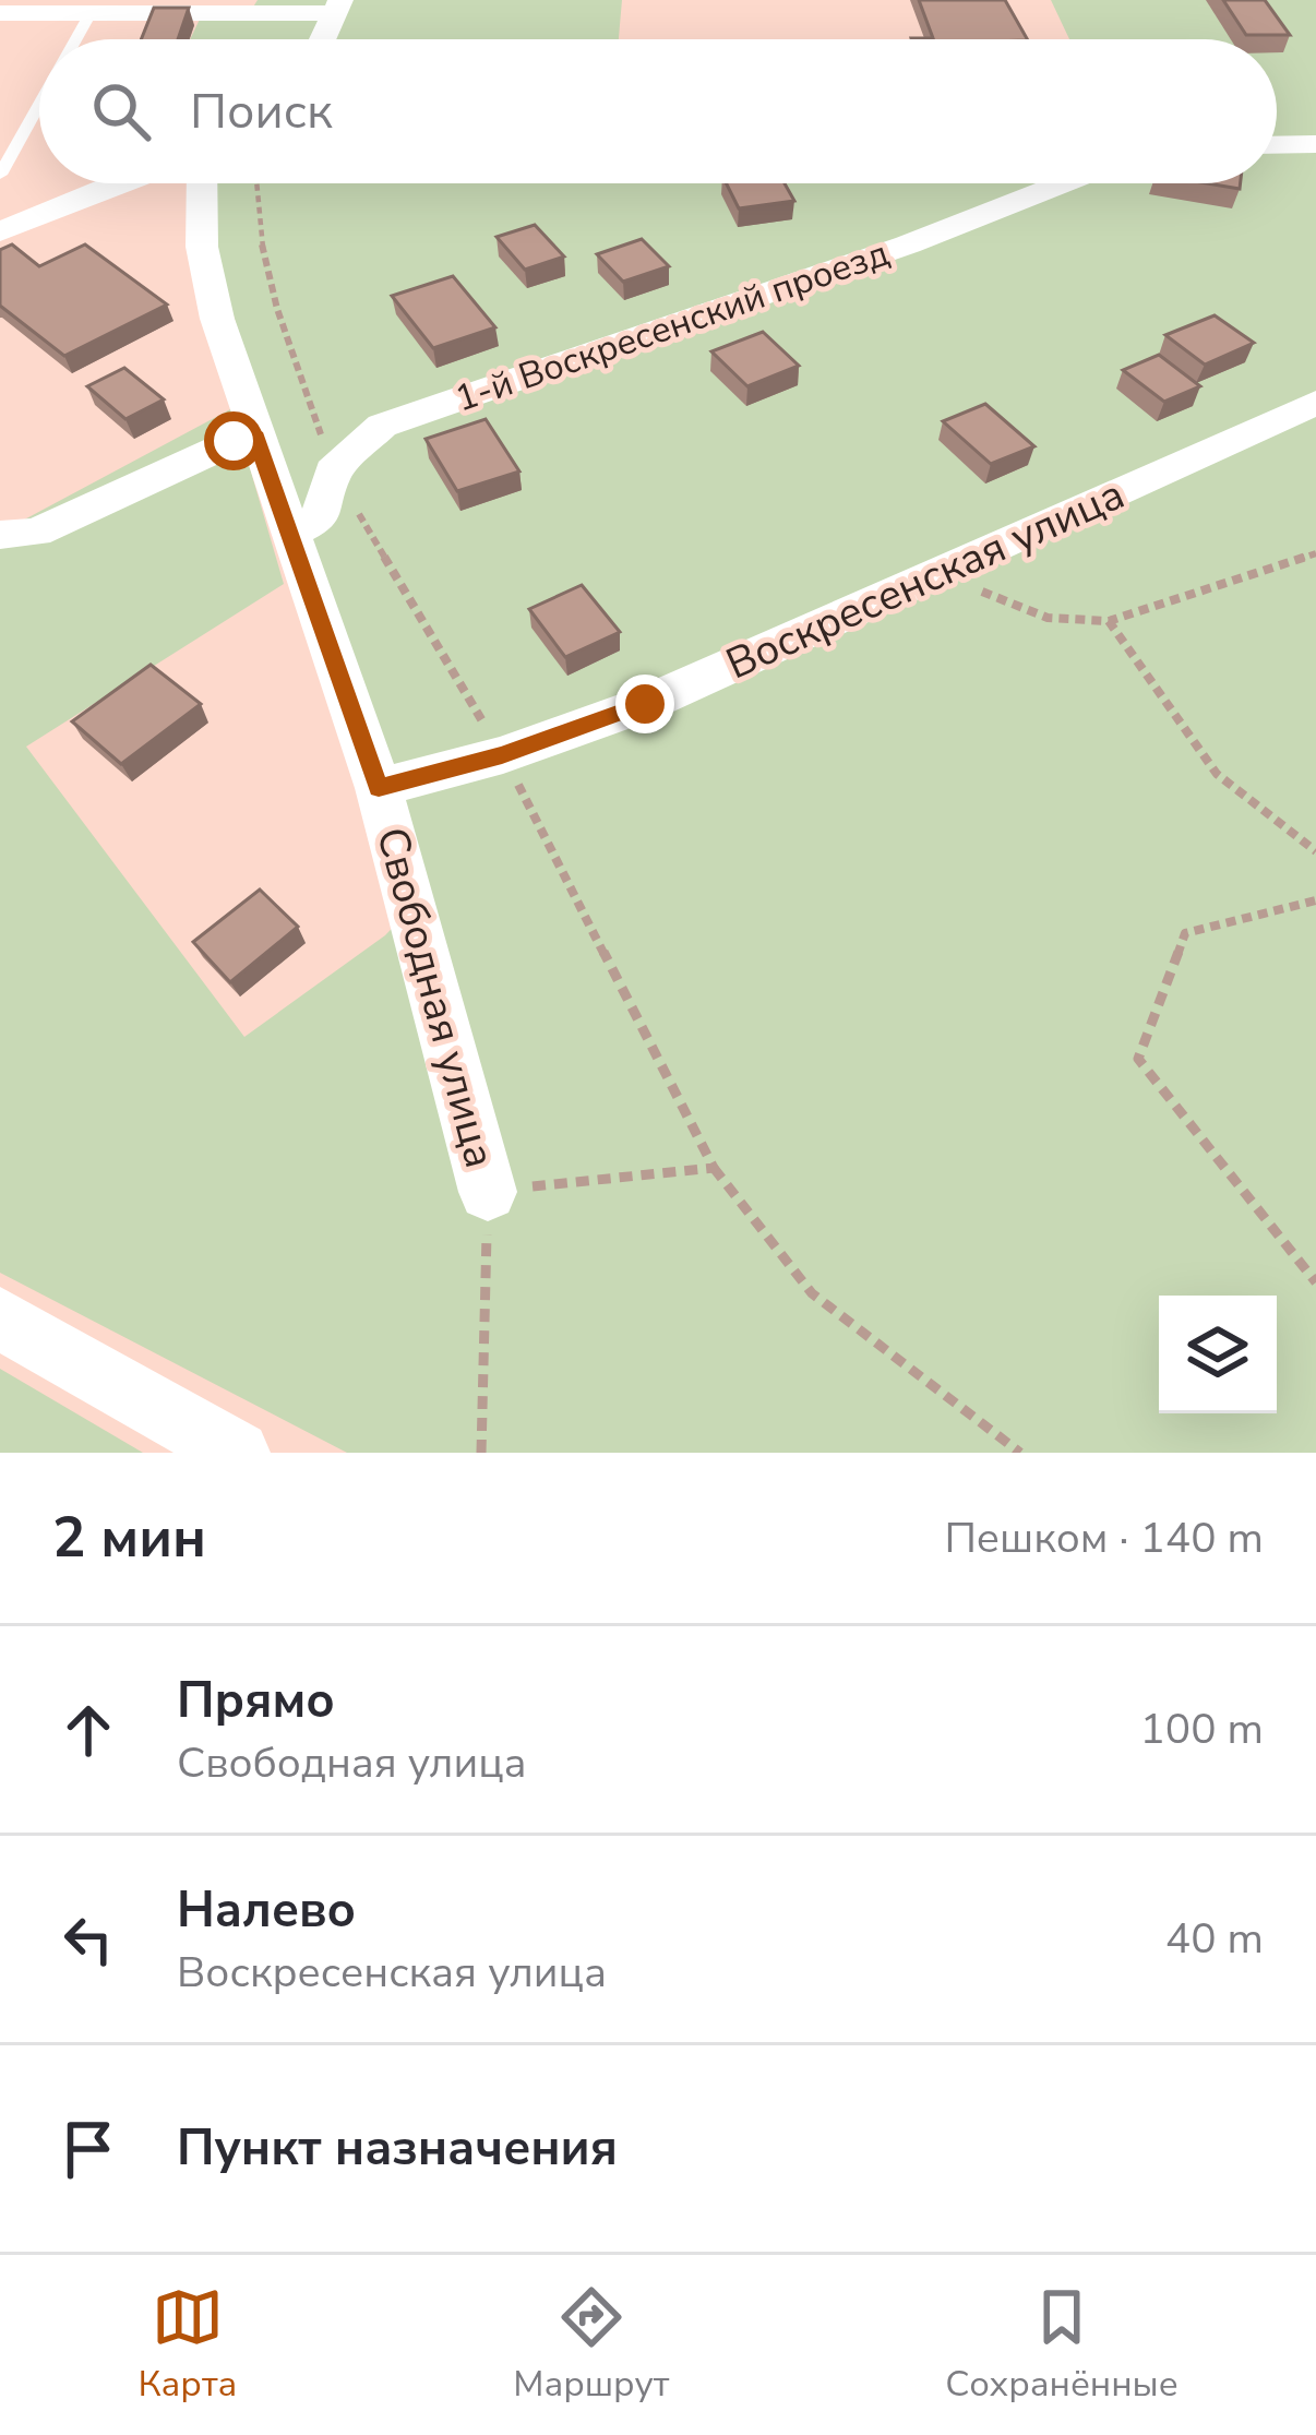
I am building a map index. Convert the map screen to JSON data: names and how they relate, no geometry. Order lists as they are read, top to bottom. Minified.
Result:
{"streets":{"street":["1-й Воскресенский проезд","Воскресенская улица","Свободная улица"]},"crossings":[["1-й Воскресенский проезд","Свободная улица"],["Воскресенская улица","Свободная улица"]],"page":{"search":"Поиск","heading":["2 мин","Пешком · 140 m"],"list":[["Прямо","Свободная улица","100 m"],["Налево","Воскресенская улица","40 m"],"Пункт назначения"],"nav":["Карта","Маршрут","Сохранённые"]}}
